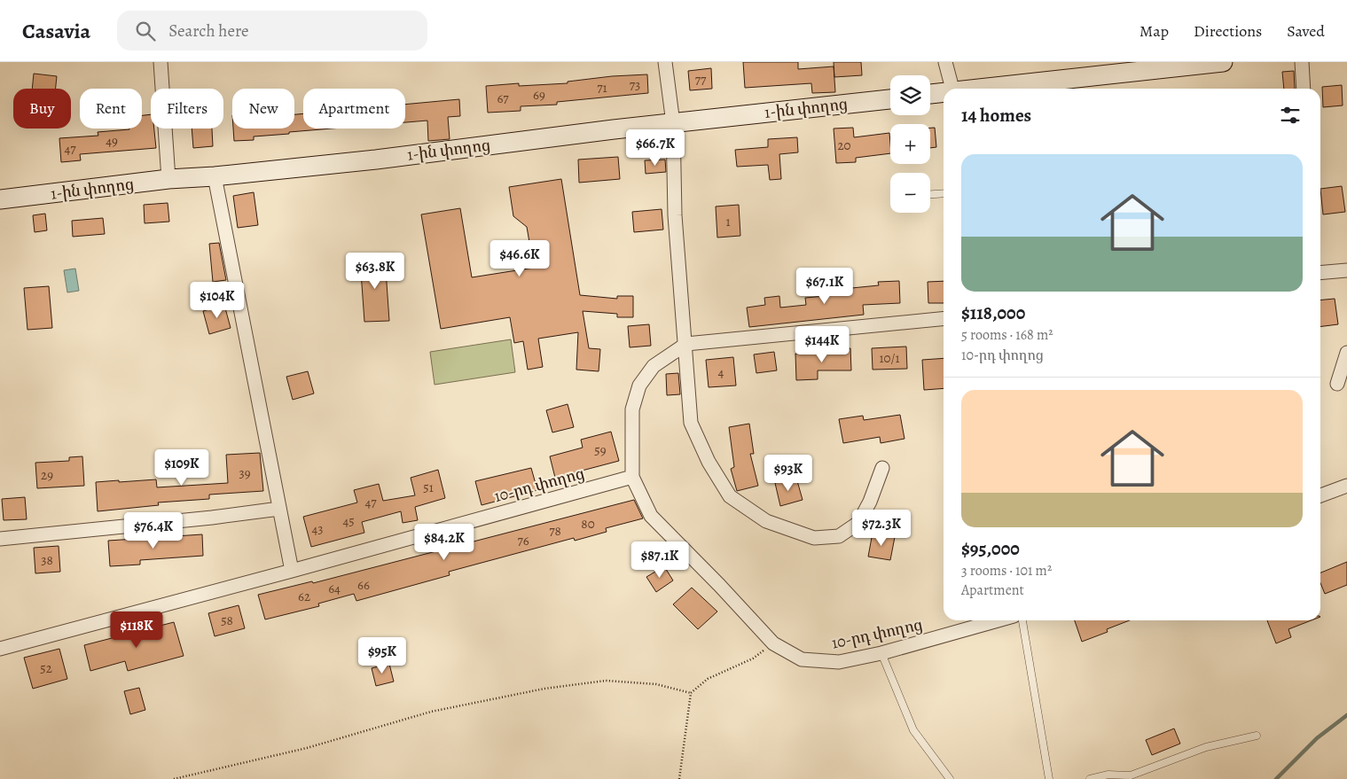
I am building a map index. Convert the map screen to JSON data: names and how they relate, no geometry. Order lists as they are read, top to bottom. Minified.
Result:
{"streets":{"main road":["1-ին փողոց"],"street":["10-րդ փողոց"]},"house_numbers":["77","73","71","69","67","49","20","47","1","10/1","4","59","39","29","51","47","45","80","43","78","76","38","66","64","62","58","52"],"page":{"header":"Casavia","search":"Search here","nav":["Map","Directions","Saved"],"map_buttons":["+","−"],"chip":["Buy","Rent","Filters","New","Apartment"],"heading":"14 homes","price":["$66.7K","$46.6K","$63.8K","$67.1K","$104K","$144K","$109K","$93K","$72.3K","$76.4K","$84.2K","$87.1K","$118K","$95K"],"list":[{"name":"$118,000","note":"5 rooms · 168 m² · 10-րդ փողոց"},{"name":"$95,000","note":"3 rooms · 101 m² · Apartment"}]}}
